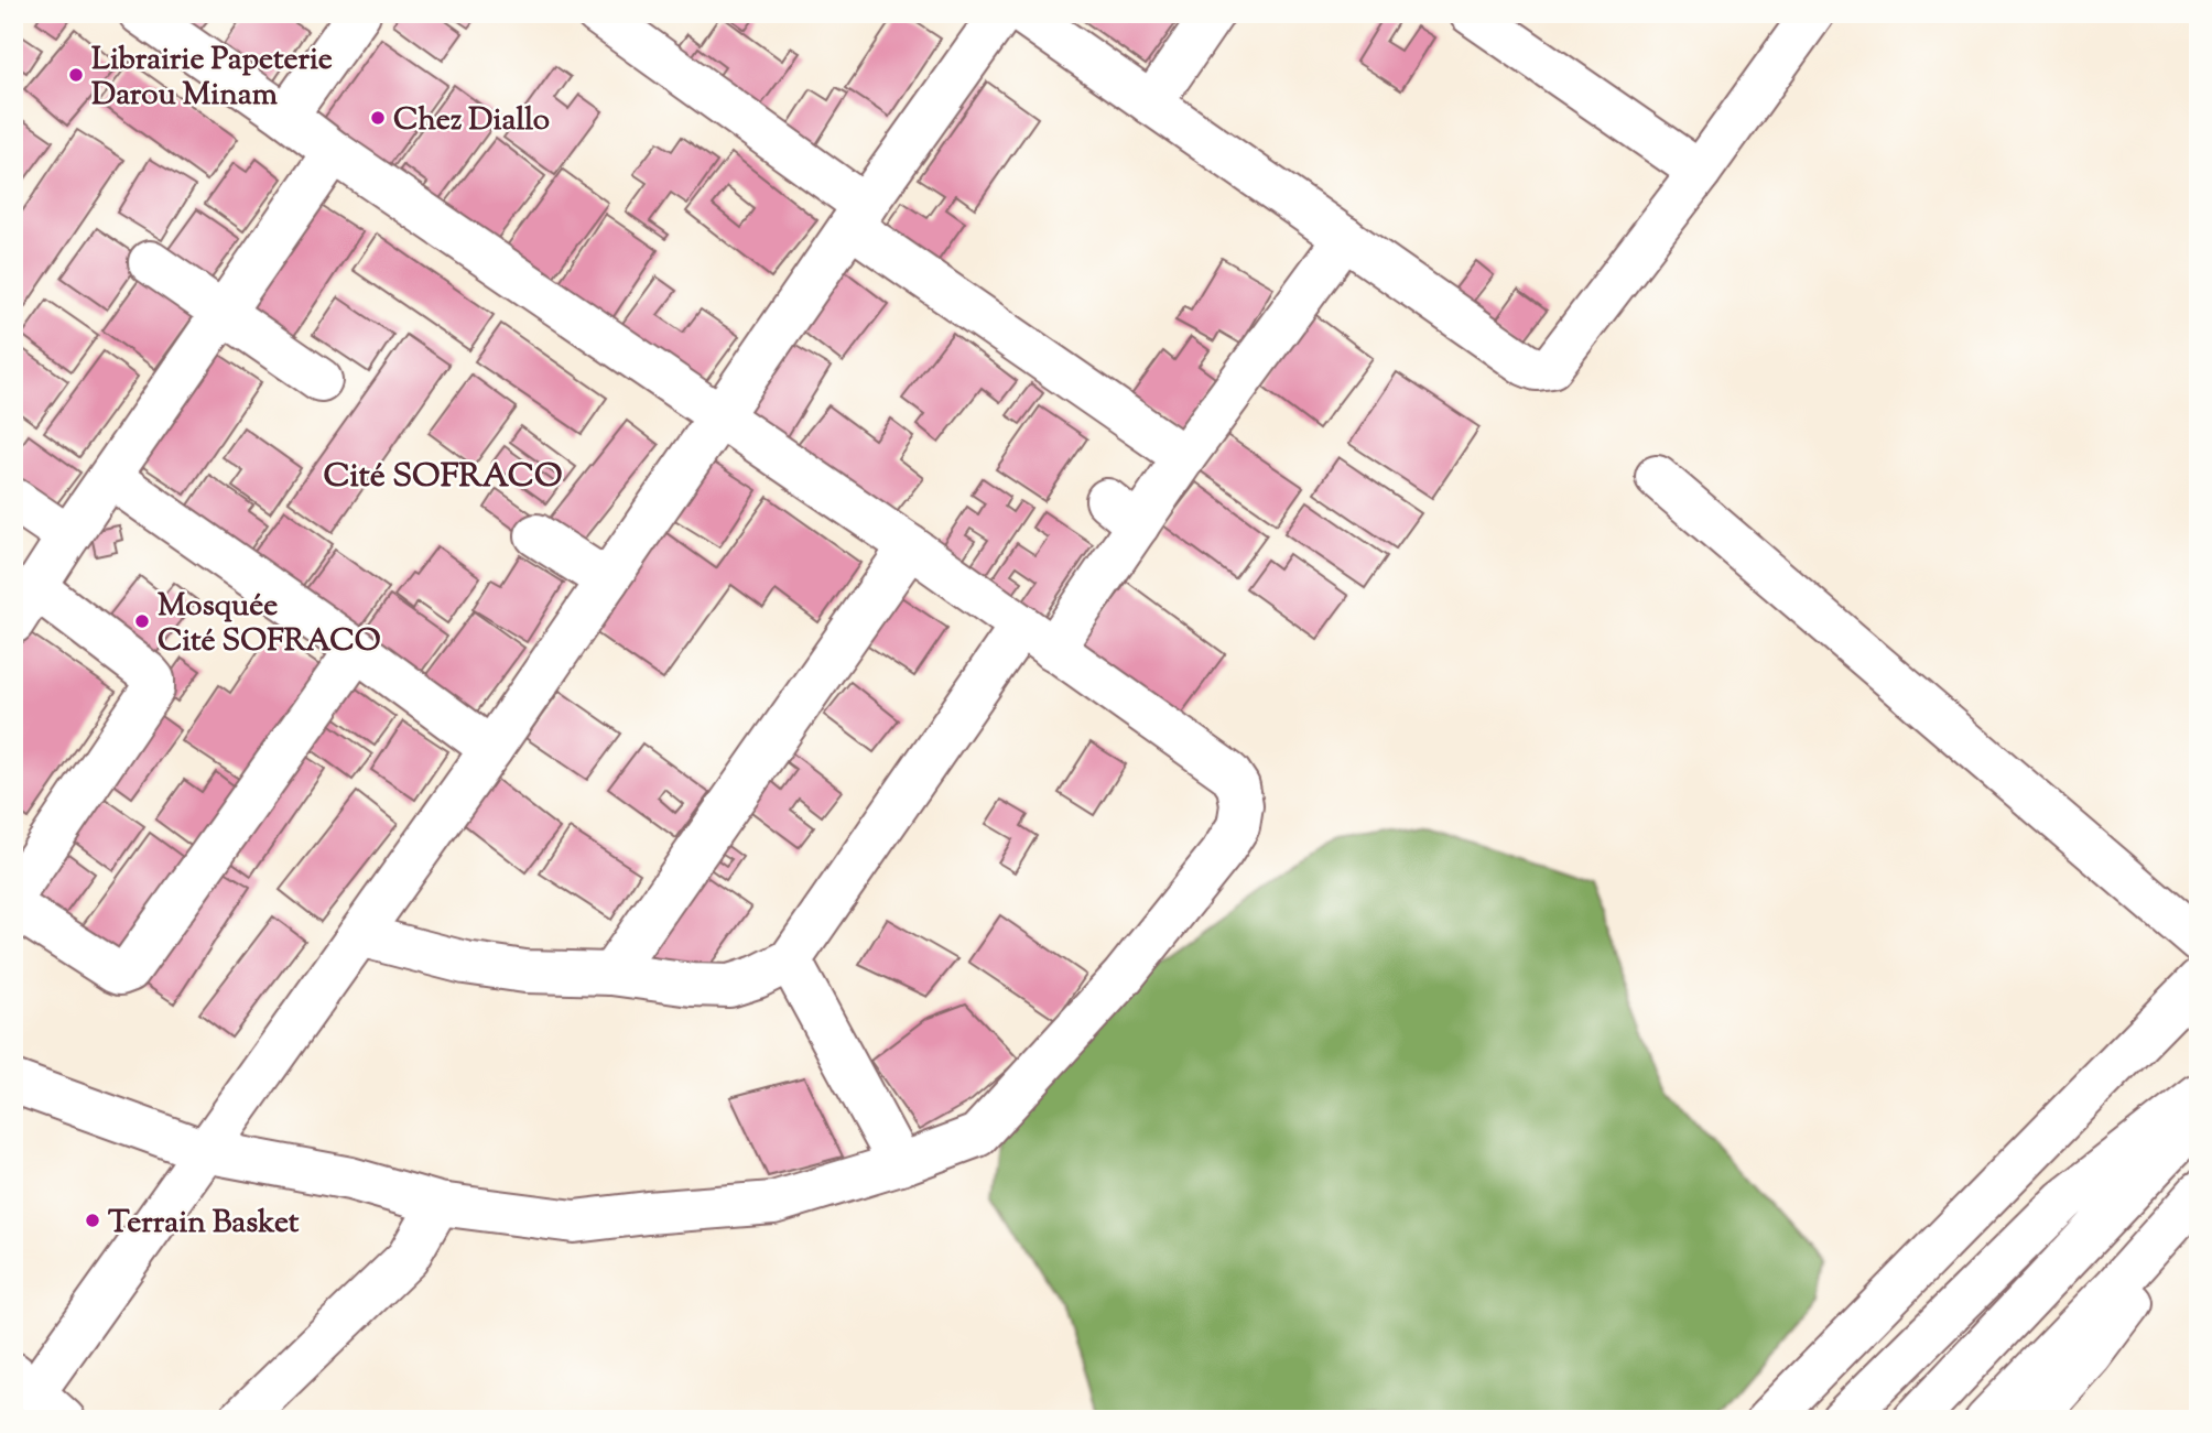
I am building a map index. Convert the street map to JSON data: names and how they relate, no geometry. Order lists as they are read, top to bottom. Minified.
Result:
{"districts":["Cité SOFRACO"],"places":["Librairie Papeterie Darou Minam","Chez Diallo","Mosquée Cité SOFRACO","Terrain Basket"]}
